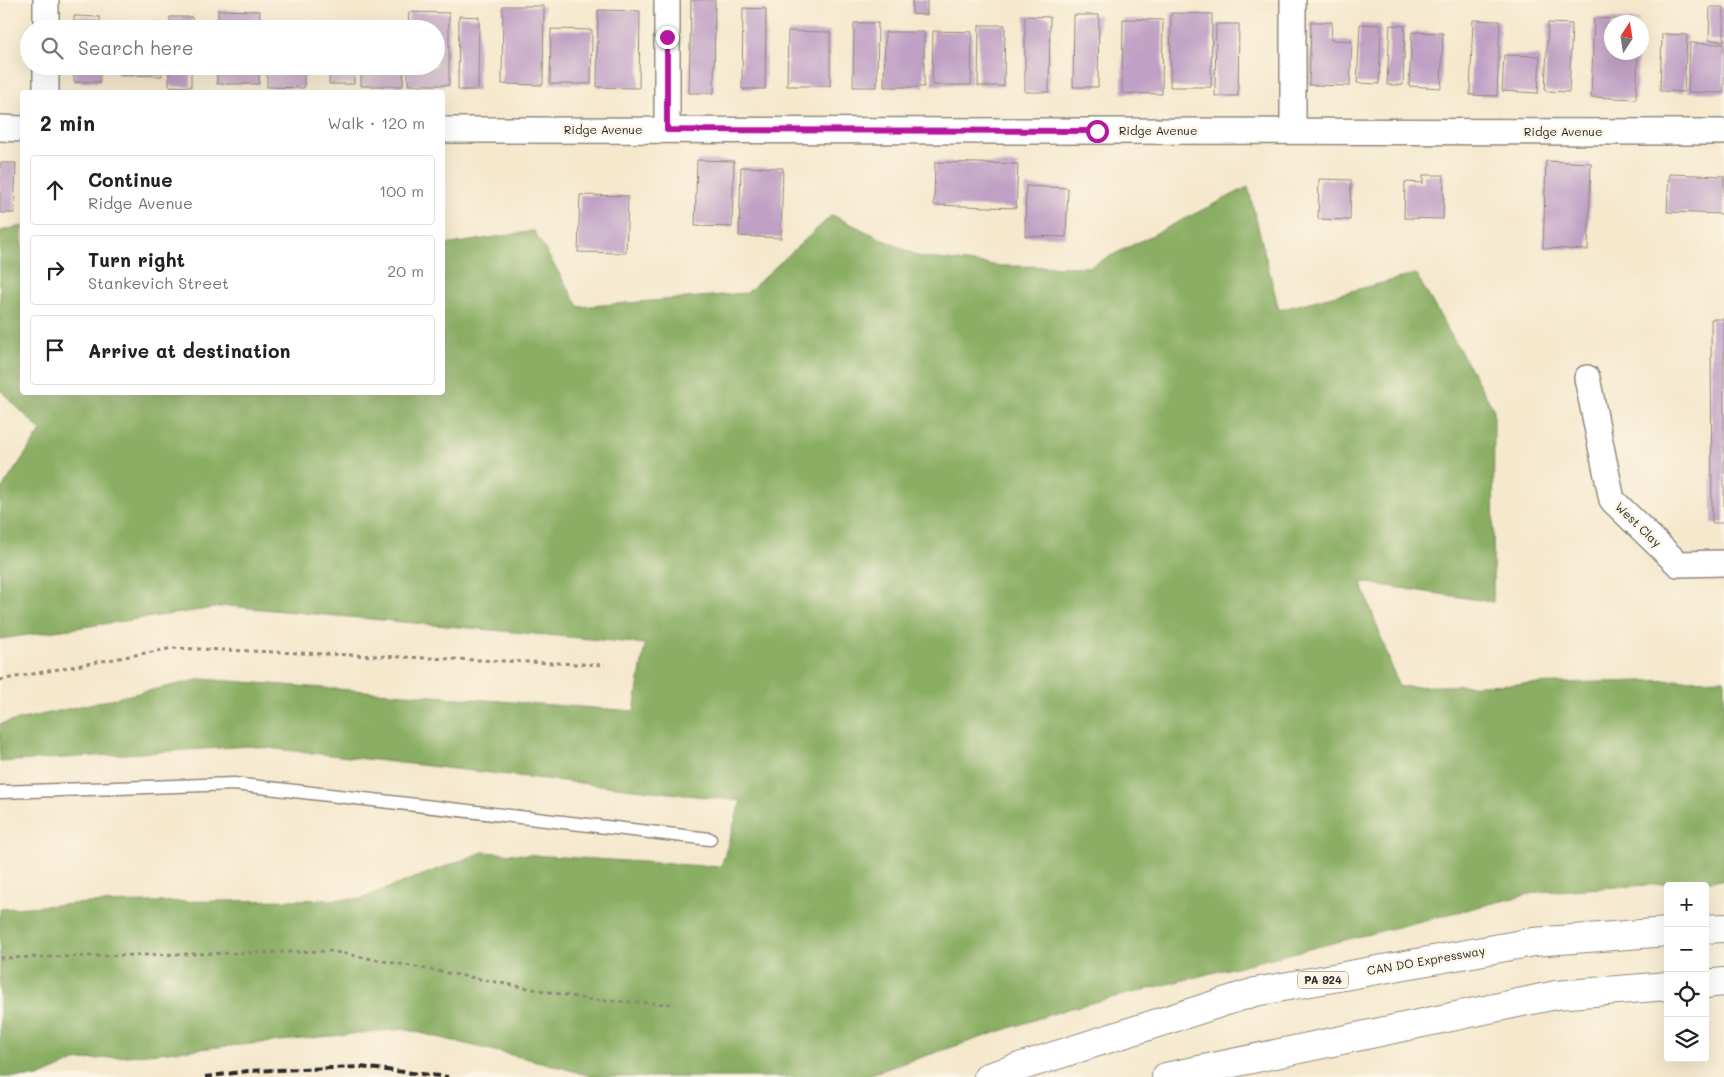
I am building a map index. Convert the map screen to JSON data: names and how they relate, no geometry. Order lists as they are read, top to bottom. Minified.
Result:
{"streets":{"main road":["CAN DO Expressway","PA 924"],"street":["Ridge Avenue","West Clay"]},"north":"top","page":{"search":"Search here","heading":["2 min","Walk · 120 m"],"list":[["Continue","Ridge Avenue","100 m"],["Turn right","Stankevich Street","20 m"],"Arrive at destination"],"map_buttons":["+","−"]}}
